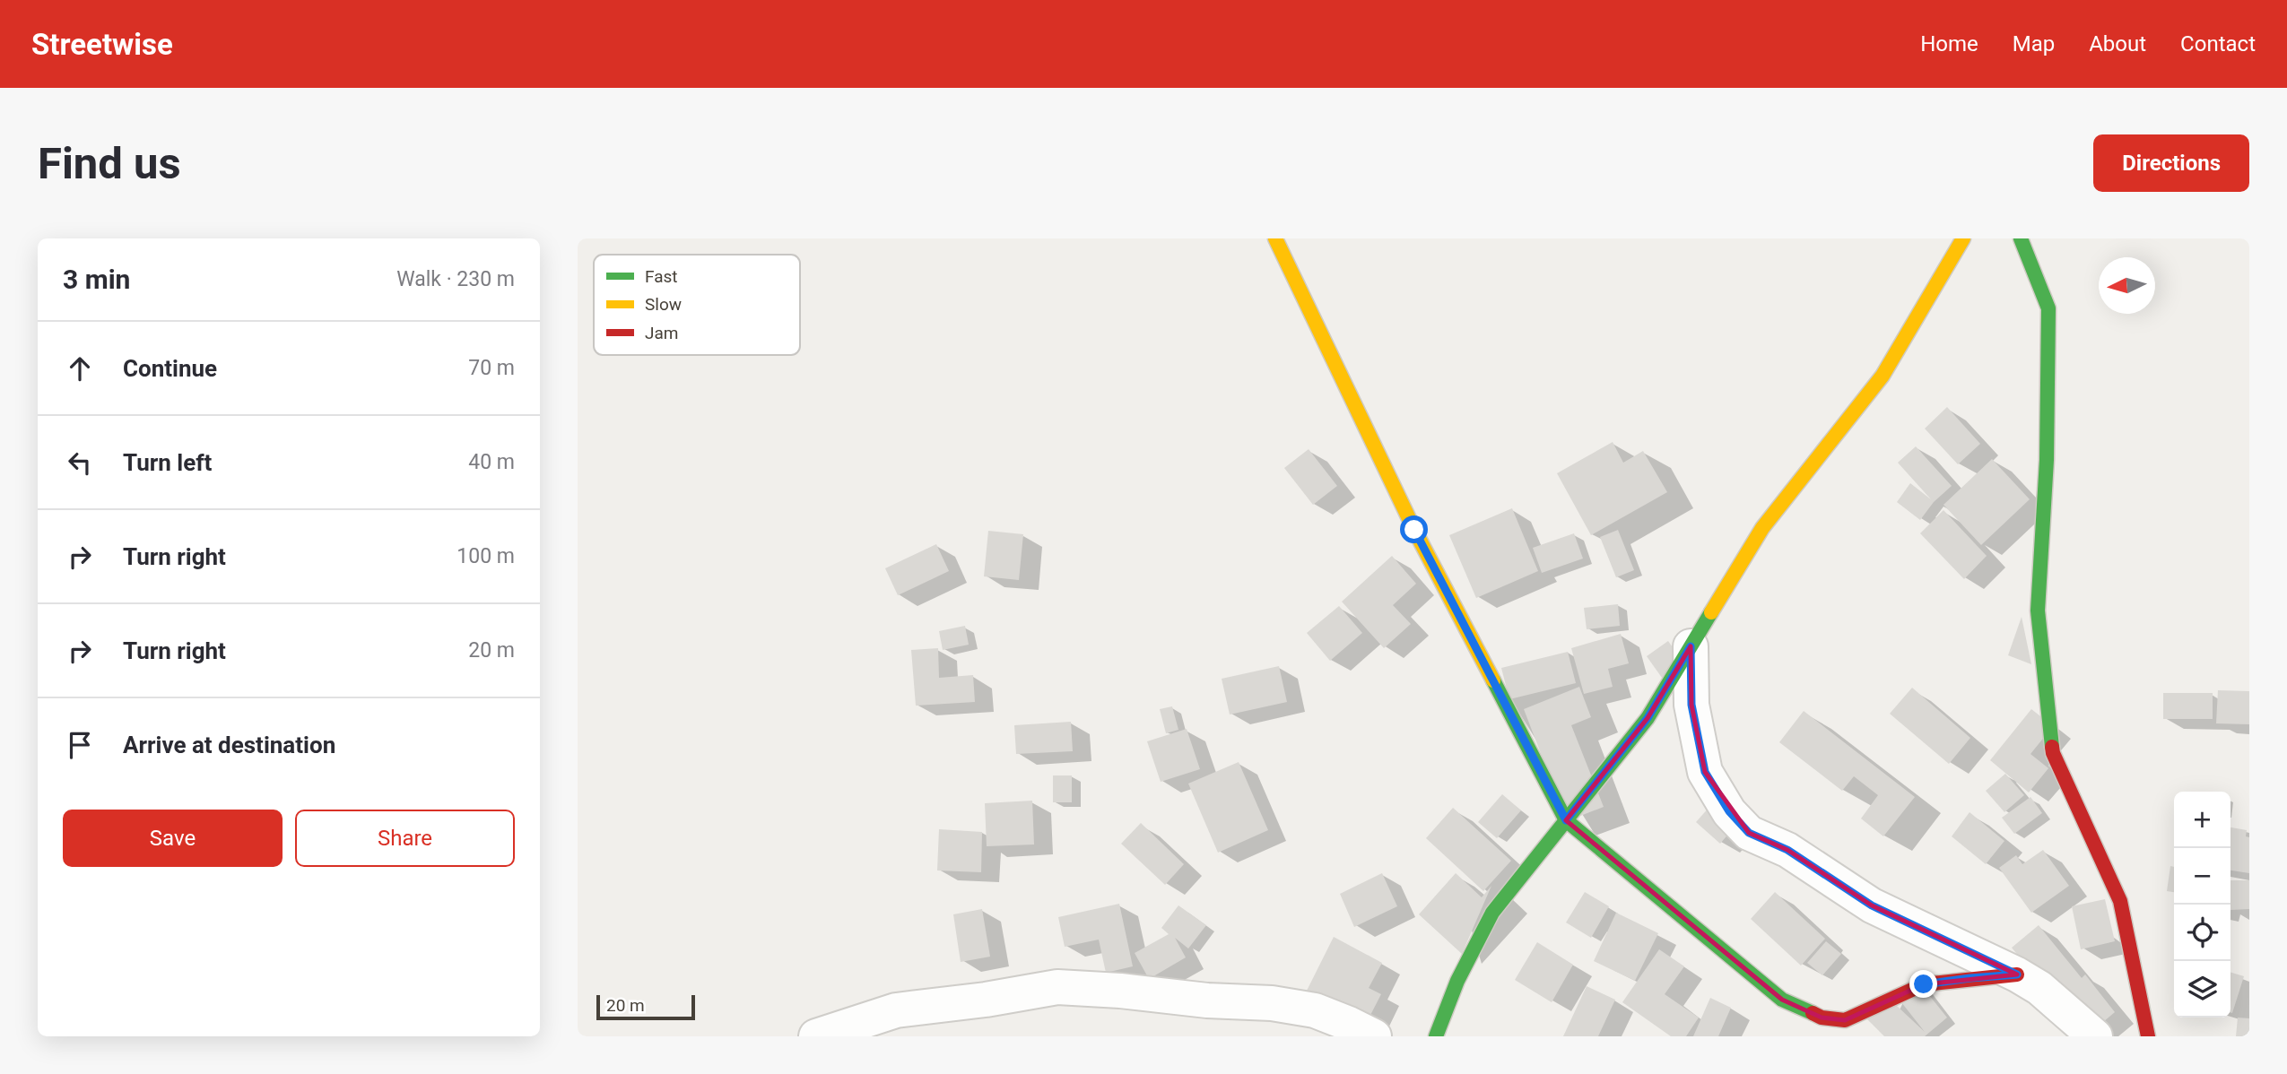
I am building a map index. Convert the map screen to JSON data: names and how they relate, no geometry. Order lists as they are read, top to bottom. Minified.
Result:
{"legend":["Fast","Slow","Jam"],"scale_bar":"20 m","north":"left","page":{"header":"Streetwise","nav":["Home","Map","About","Contact"],"buttons":["Directions",["Save","Share"]],"title":"Find us","heading":["3 min","Walk · 230 m"],"list":[["Continue","70 m"],["Turn left","40 m"],["Turn right","100 m"],["Turn right","20 m"],"Arrive at destination"],"map_buttons":["+","−"],"scale":"20 m"}}
